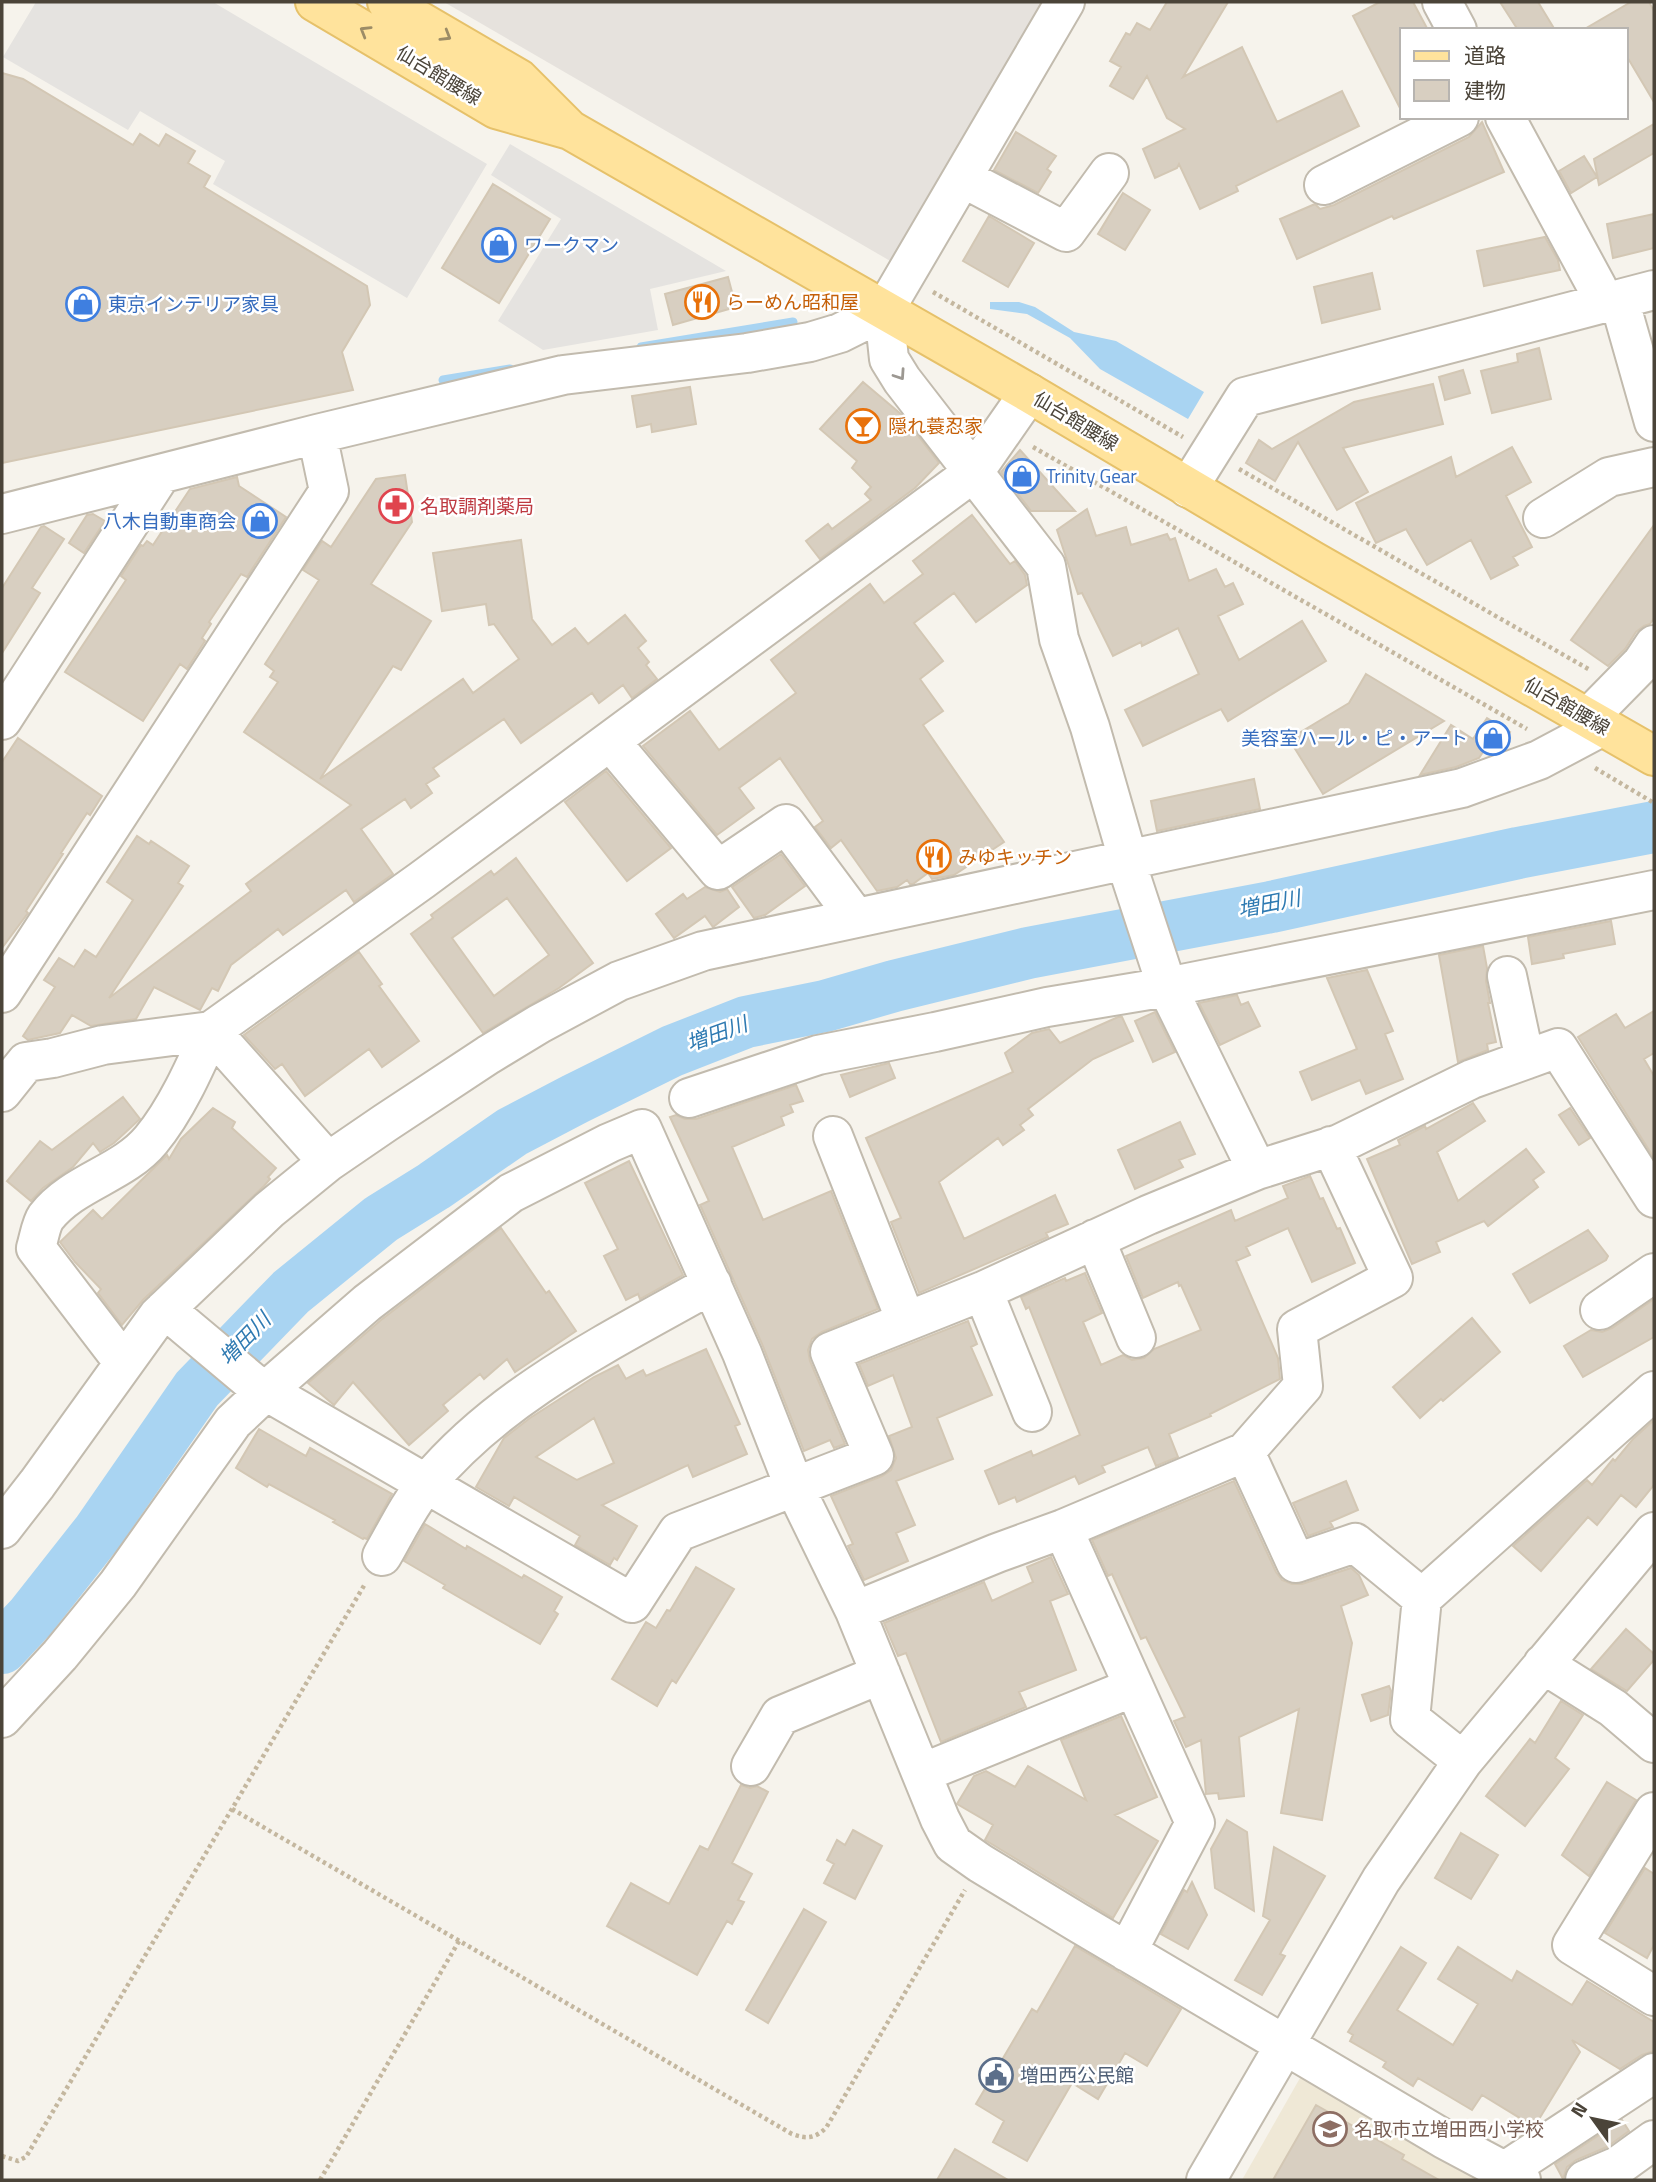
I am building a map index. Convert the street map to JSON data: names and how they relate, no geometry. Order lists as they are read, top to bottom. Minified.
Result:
{"streets":{"main road":["仙台館腰線"]},"water":["増田川"],"places":{"shop":["ワークマン","東京インテリア家具","Trinity Gear","八木自動車商会","美容室ハール・ピ・アート"],"restaurant":["らーめん昭和屋","みゆキッチン"],"bar":["隠れ蓑忍家"],"pharmacy":["名取調剤薬局"],"public building":["増田西公民館"],"school or university":["名取市立増田西小学校"]},"legend":["道路","建物"],"north":"top left"}
